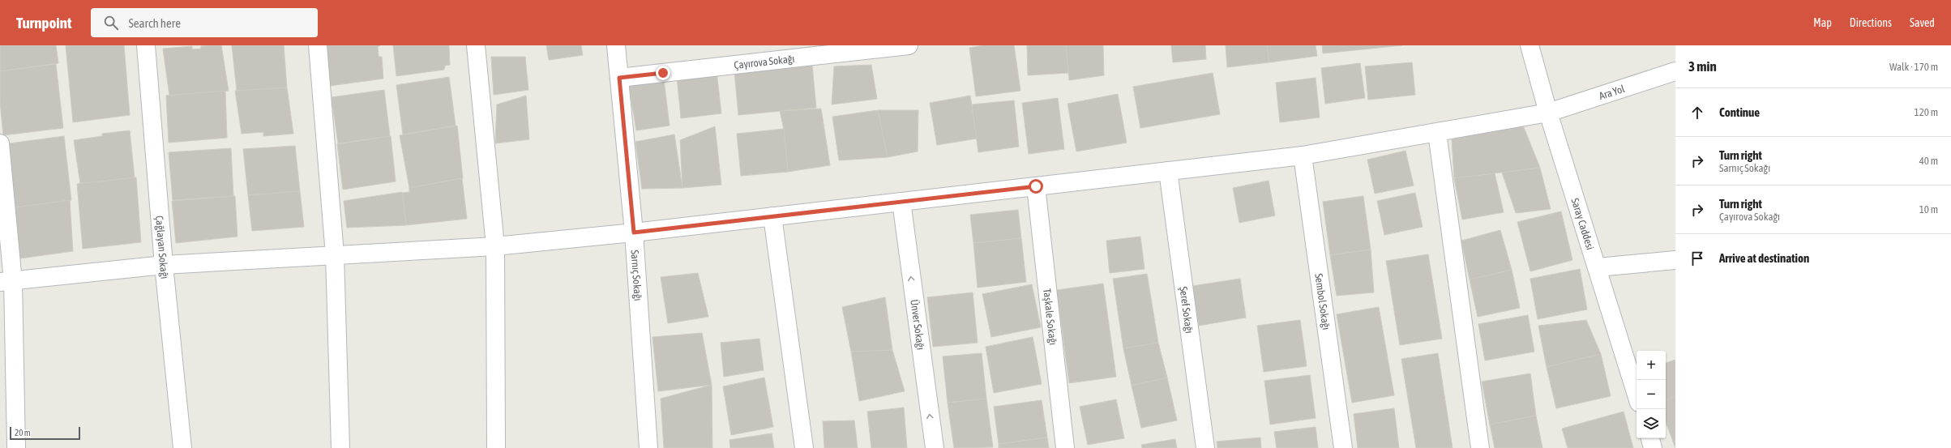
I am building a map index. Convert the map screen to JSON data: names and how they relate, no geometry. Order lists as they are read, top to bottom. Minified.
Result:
{"streets":{"street":["Çayırova Sokağı","Ara Yol","Saray Caddesi","Çağlayan Sokağı","Sarnıç Sokağı","Sembol Sokağı","Şeref Sokağı","Taşkale Sokağı","Ünver Sokağı"]},"crossings":[["Çayırova Sokağı","Sarnıç Sokağı"],["Ara Yol","Saray Caddesi"],["Ara Yol","Çağlayan Sokağı"],["Ara Yol","Sarnıç Sokağı"],["Ara Yol","Sembol Sokağı"],["Ara Yol","Şeref Sokağı"],["Ara Yol","Taşkale Sokağı"],["Ara Yol","Ünver Sokağı"]],"scale_bar":"20 m","page":{"header":"Turnpoint","search":"Search here","nav":["Map","Directions","Saved"],"heading":["3 min","Walk · 170 m"],"list":[["Continue","120 m"],["Turn right","Sarnıç Sokağı","40 m"],["Turn right","Çayırova Sokağı","10 m"],"Arrive at destination"],"map_buttons":["+","−"],"scale":"20 m"}}
